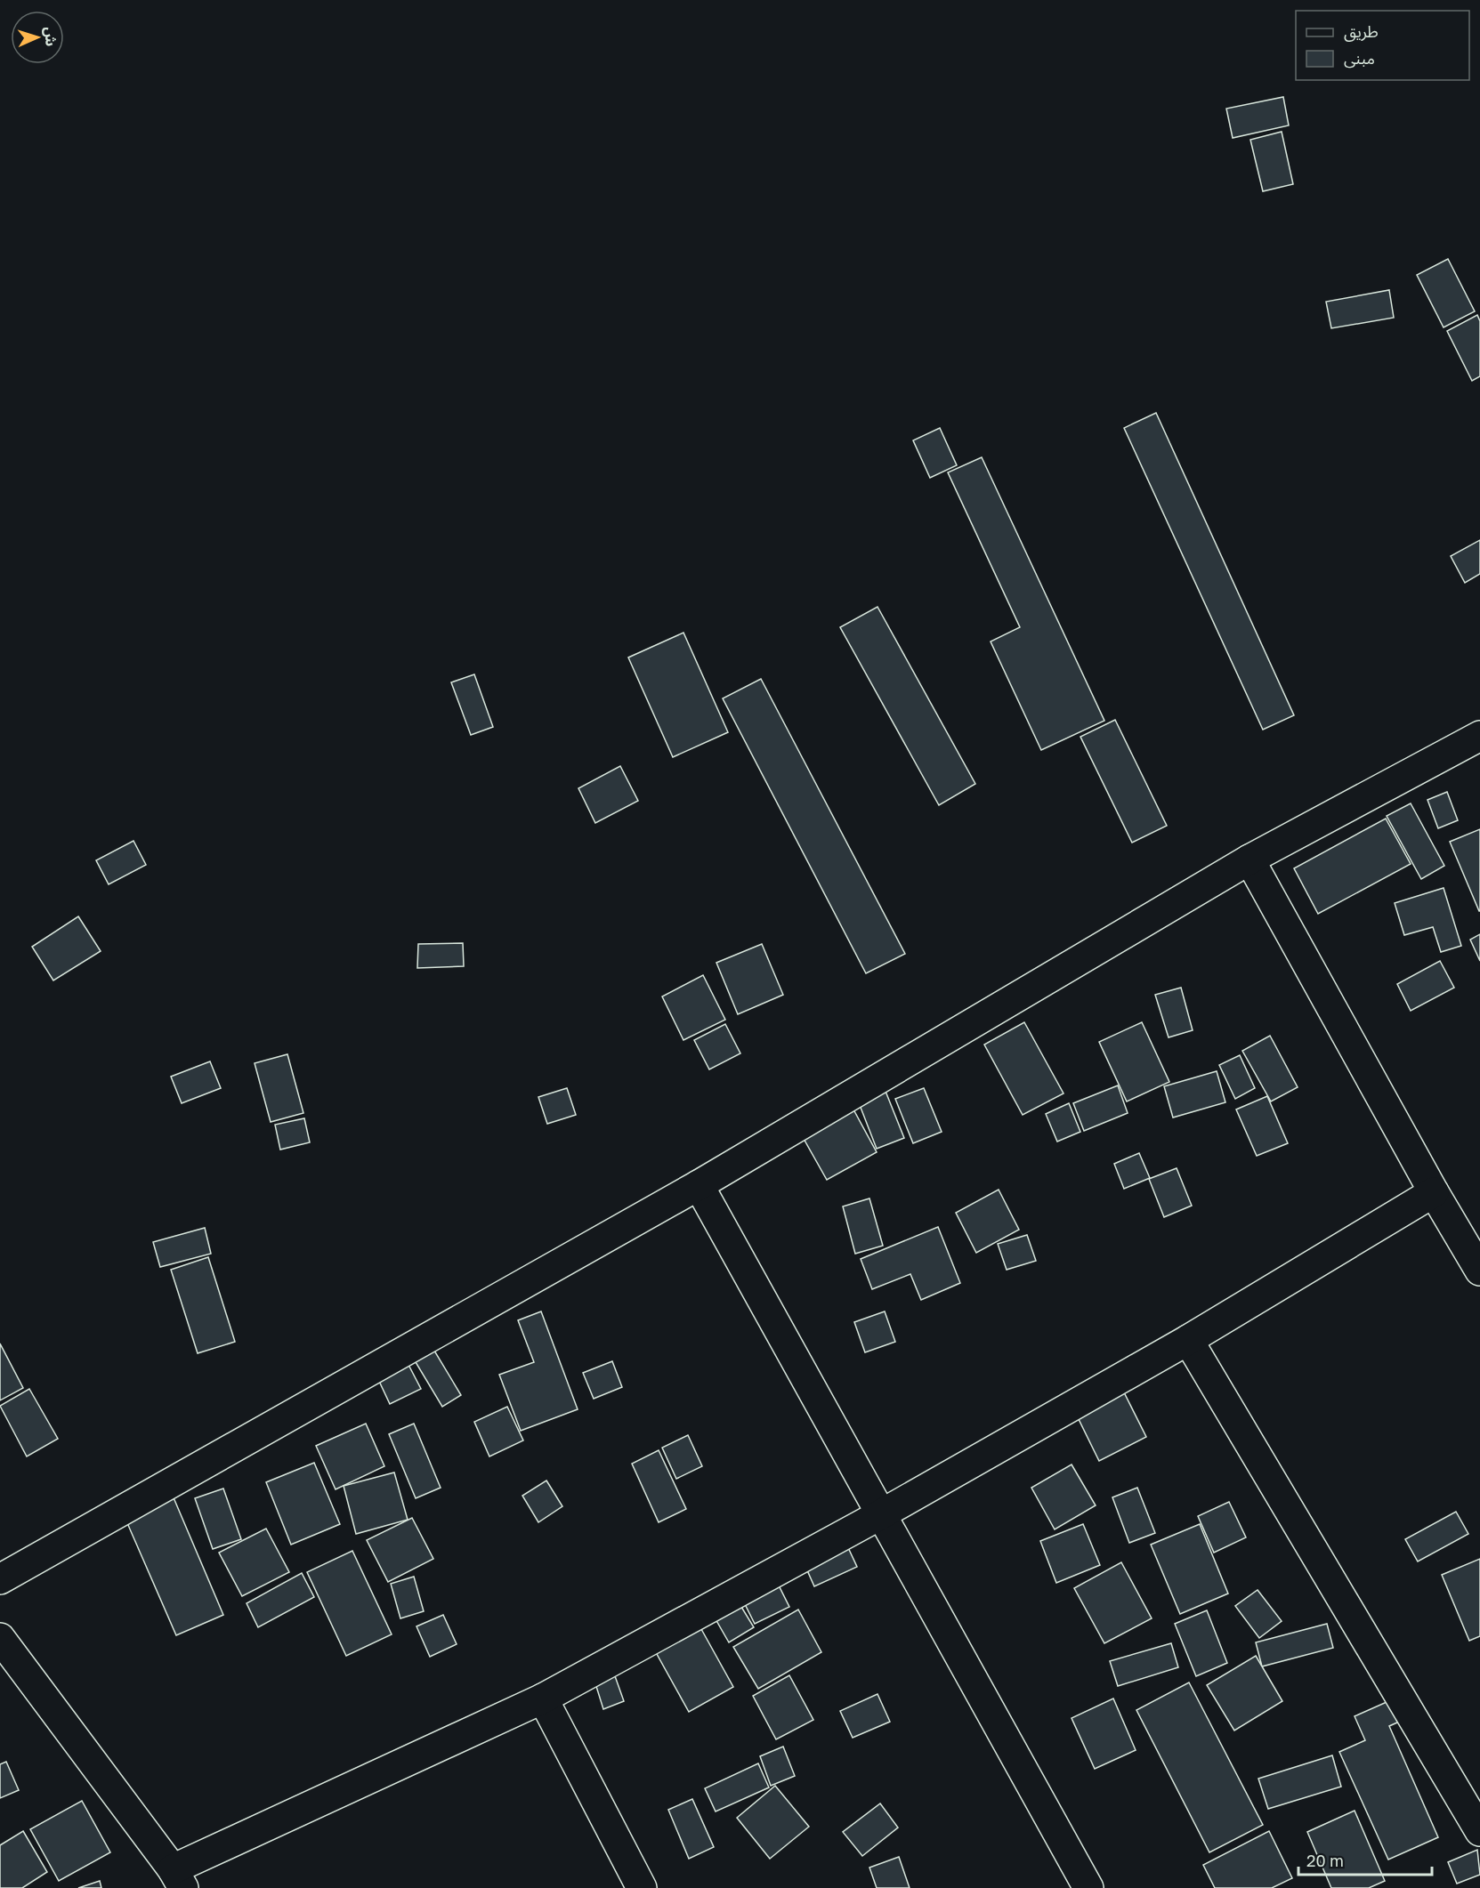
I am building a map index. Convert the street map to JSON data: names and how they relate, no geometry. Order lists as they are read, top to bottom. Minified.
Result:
{"legend":["طريق","مبنى"],"scale_bar":"20 m","north":"right"}
